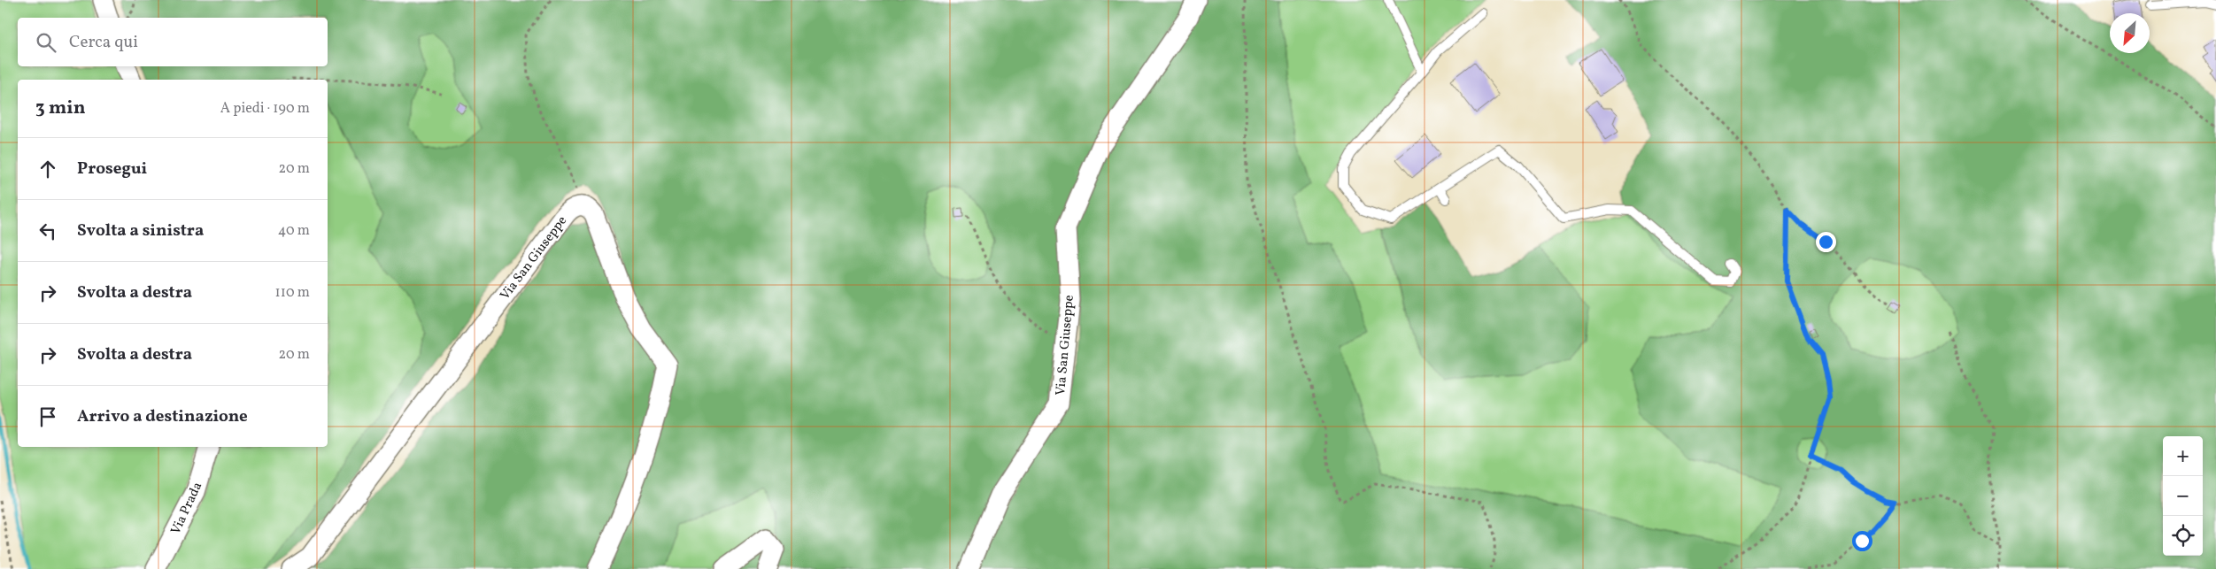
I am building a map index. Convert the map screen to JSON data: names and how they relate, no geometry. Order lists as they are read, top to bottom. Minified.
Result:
{"streets":{"street":["Via San Giuseppe","Via Prada"]},"north":"bottom left","page":{"search":"Cerca qui","heading":["3 min","A piedi · 190 m"],"list":[["Prosegui","20 m"],["Svolta a sinistra","40 m"],["Svolta a destra","110 m"],["Svolta a destra","20 m"],"Arrivo a destinazione"],"map_buttons":["+","−"]}}
